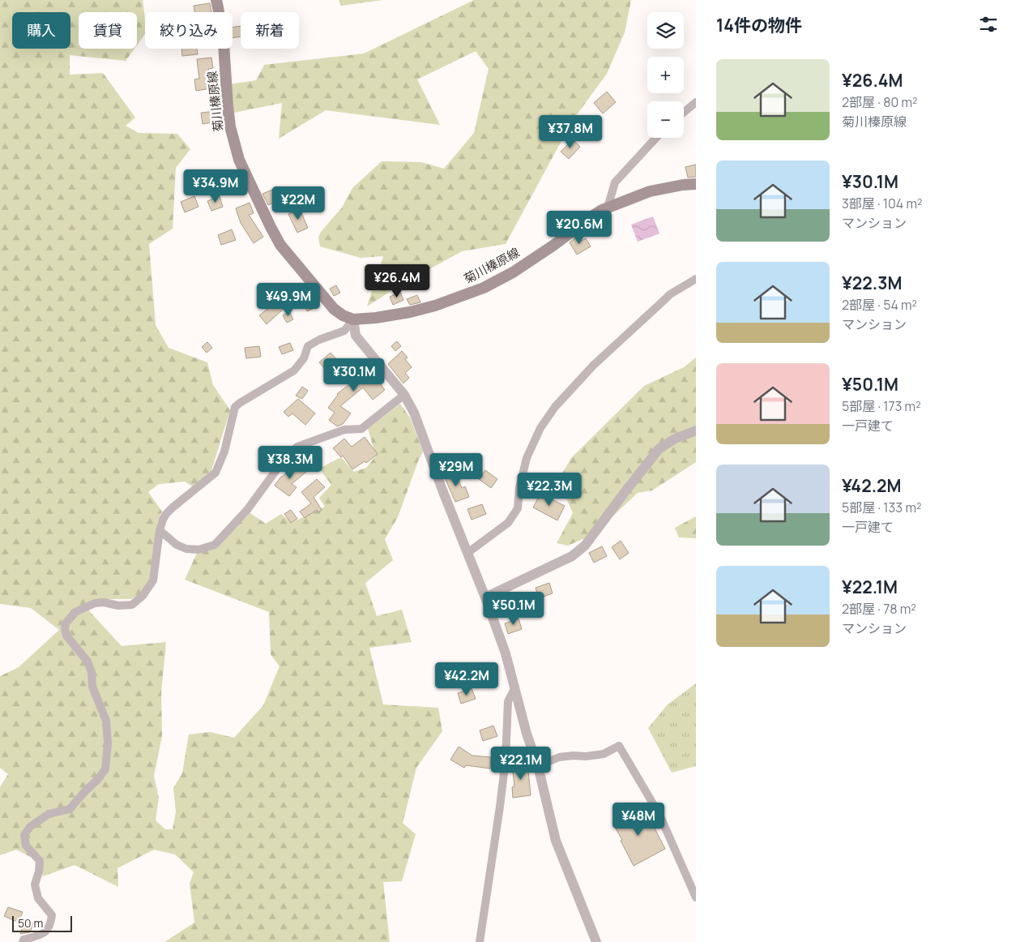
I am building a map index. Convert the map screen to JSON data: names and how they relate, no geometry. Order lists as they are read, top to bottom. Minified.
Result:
{"streets":{"main road":["菊川榛原線"]},"scale_bar":"50 m","page":{"heading":"14件の物件","map_buttons":["+","−"],"chip":["購入","賃貸","絞り込み","新着"],"list":[{"name":"¥26.4M","note":"2部屋 · 80 m² · 菊川榛原線"},{"name":"¥30.1M","note":"3部屋 · 104 m² · マンション"},{"name":"¥22.3M","note":"2部屋 · 54 m² · マンション"},{"name":"¥50.1M","note":"5部屋 · 173 m² · 一戸建て"},{"name":"¥42.2M","note":"5部屋 · 133 m² · 一戸建て"},{"name":"¥22.1M","note":"2部屋 · 78 m² · マンション"}],"price":["¥37.8M","¥34.9M","¥22M","¥20.6M","¥26.4M","¥49.9M","¥30.1M","¥38.3M","¥29M","¥22.3M","¥50.1M","¥42.2M","¥22.1M","¥48M"],"scale":"50 m"}}
